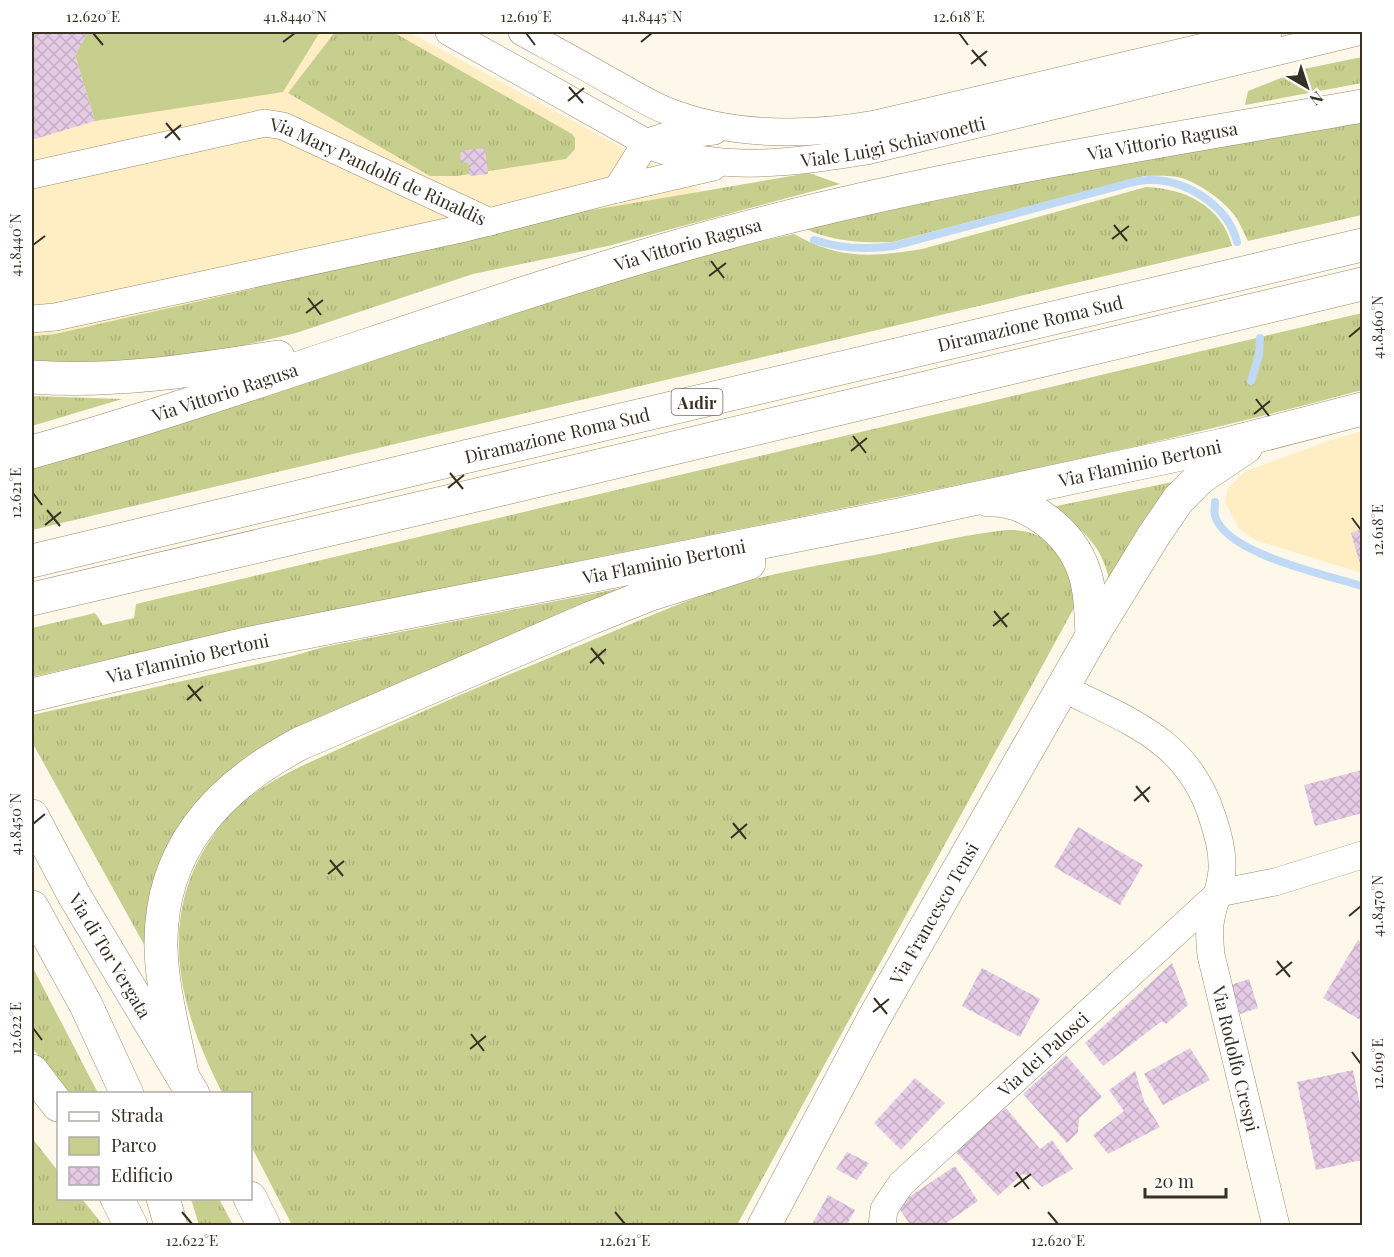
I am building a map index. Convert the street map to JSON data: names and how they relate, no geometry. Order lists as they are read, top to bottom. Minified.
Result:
{"streets":{"main road":["Via Vittorio Ragusa","Diramazione Roma Sud","A1dir","Via Flaminio Bertoni","Via Francesco Tensi","Via di Tor Vergata"],"street":["Viale Luigi Schiavonetti","Via Mary Pandolfi de Rinaldis","Via dei Palosci","Via Rodolfo Crespi"]},"crossings":[["Viale Luigi Schiavonetti","Via Mary Pandolfi de Rinaldis"],["Via Flaminio Bertoni","Via Francesco Tensi"],["Via Francesco Tensi","Via Rodolfo Crespi"],["Via dei Palosci","Via Rodolfo Crespi"]],"legend":["Strada","Parco","Edificio"],"scale_bar":"20 m","north":"bottom right","coordinates":["12.620°E","41.8440°N","12.619°E","41.8445°N","12.618°E","41.8460°N","12.621°E","41.8450°N","41.8470°N","12.622°E"]}
